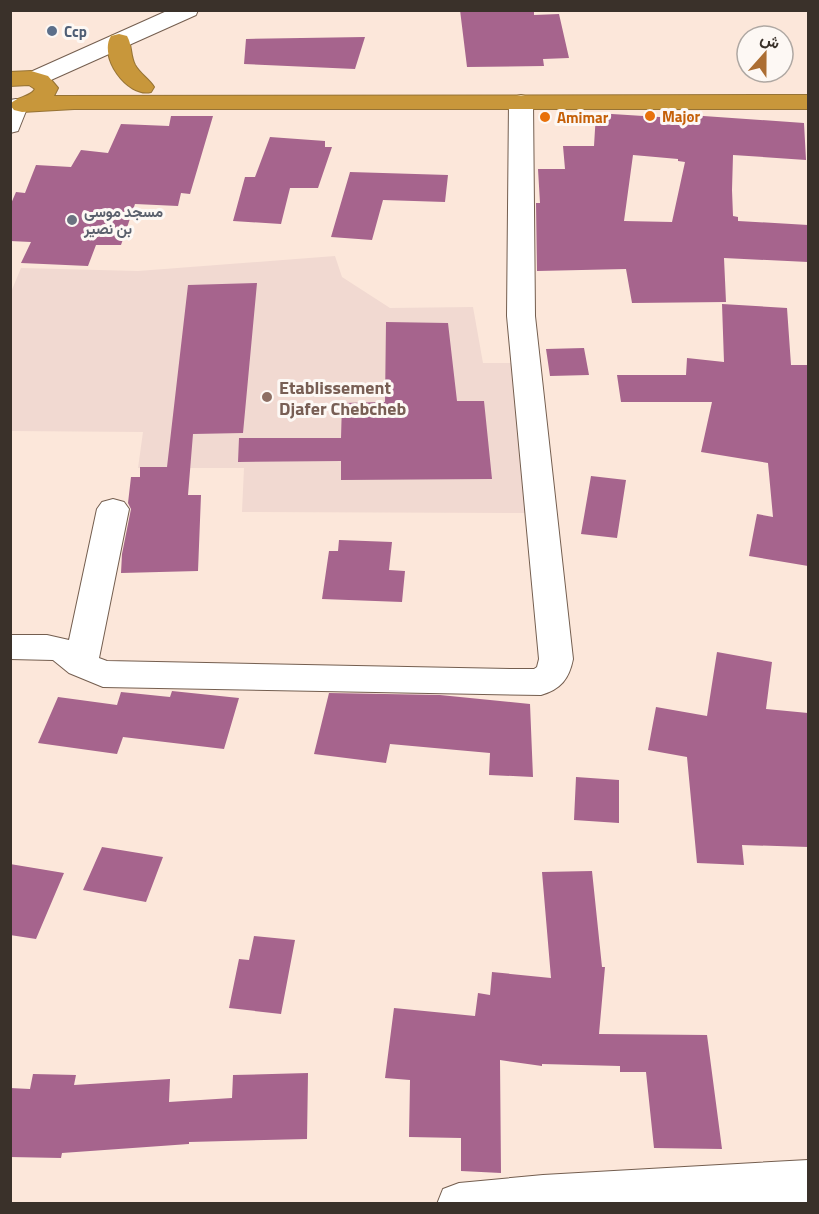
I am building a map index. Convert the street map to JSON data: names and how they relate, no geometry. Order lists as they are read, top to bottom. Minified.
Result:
{"places":["Ccp","Major","Amimar","مسجد موسى بن نصير","Etablissement Djafer Chebcheb"],"north":"top"}
